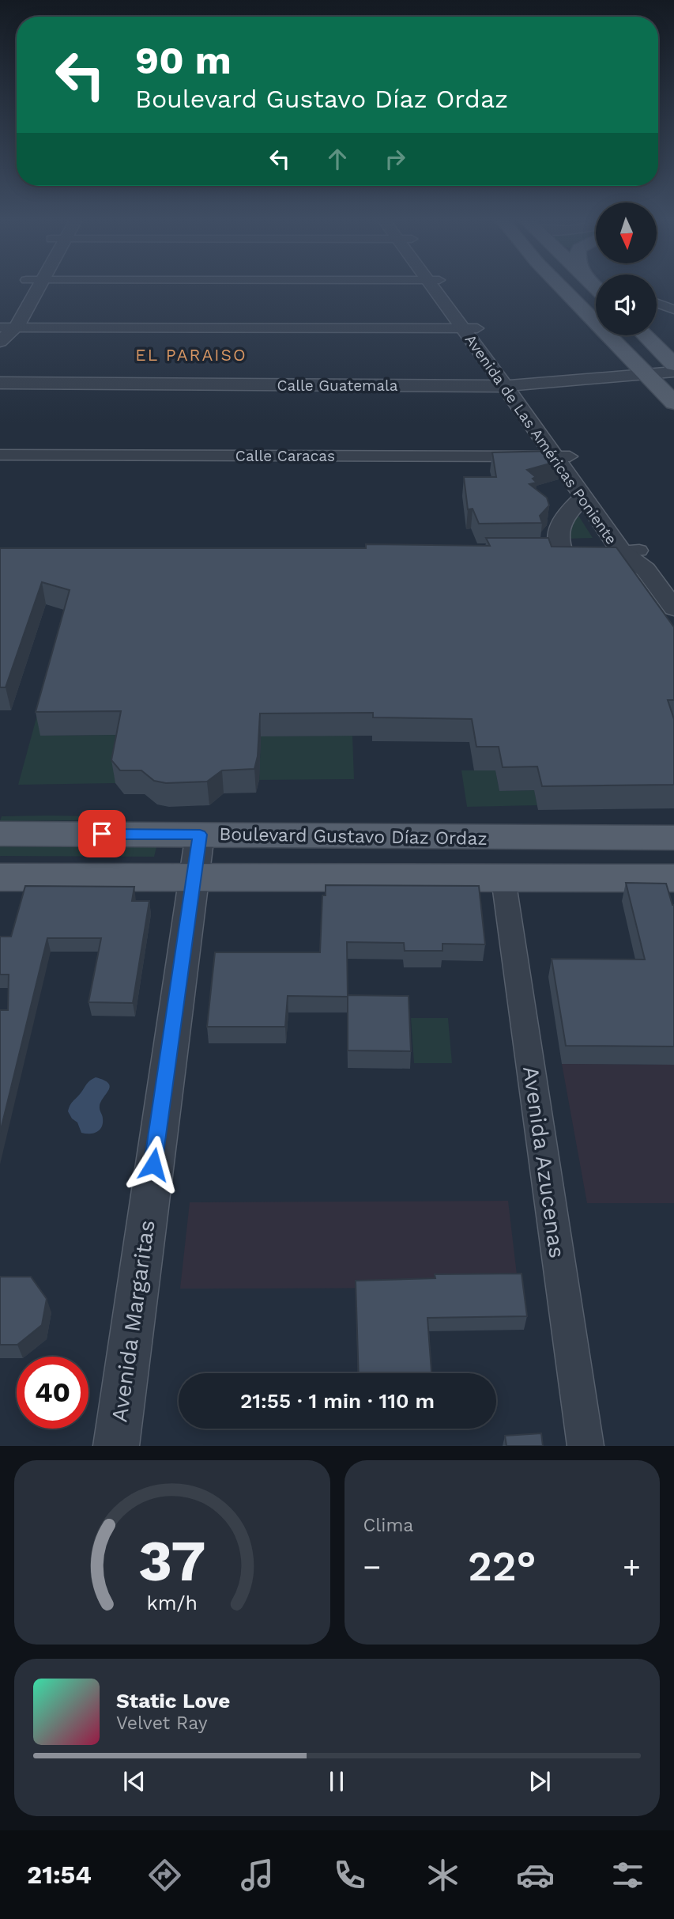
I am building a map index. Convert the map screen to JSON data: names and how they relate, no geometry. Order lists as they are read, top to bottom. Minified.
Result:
{"streets":{"main road":["Boulevard Gustavo Díaz Ordaz"],"street":["Calle Guatemala","Avenida de Las Américas Poniente","Calle Caracas","Avenida Azucenas","Avenida Margaritas"]},"crossings":[["Calle Guatemala","Avenida de Las Américas Poniente"],["Avenida de Las Américas Poniente","Calle Caracas"],["Boulevard Gustavo Díaz Ordaz","Avenida Margaritas"]],"districts":["EL PARAISO"],"north":"bottom","page":{"turn":["90 m","Boulevard Gustavo Díaz Ordaz"],"limit":"40","trip":"21:55 · 1 min · 110 m","tile":"Clima","heat":["−","22°","+"],"song":["Static Love","Velvet Ray"],"tabs":"21:54","gauge":["37","km/h"]}}
